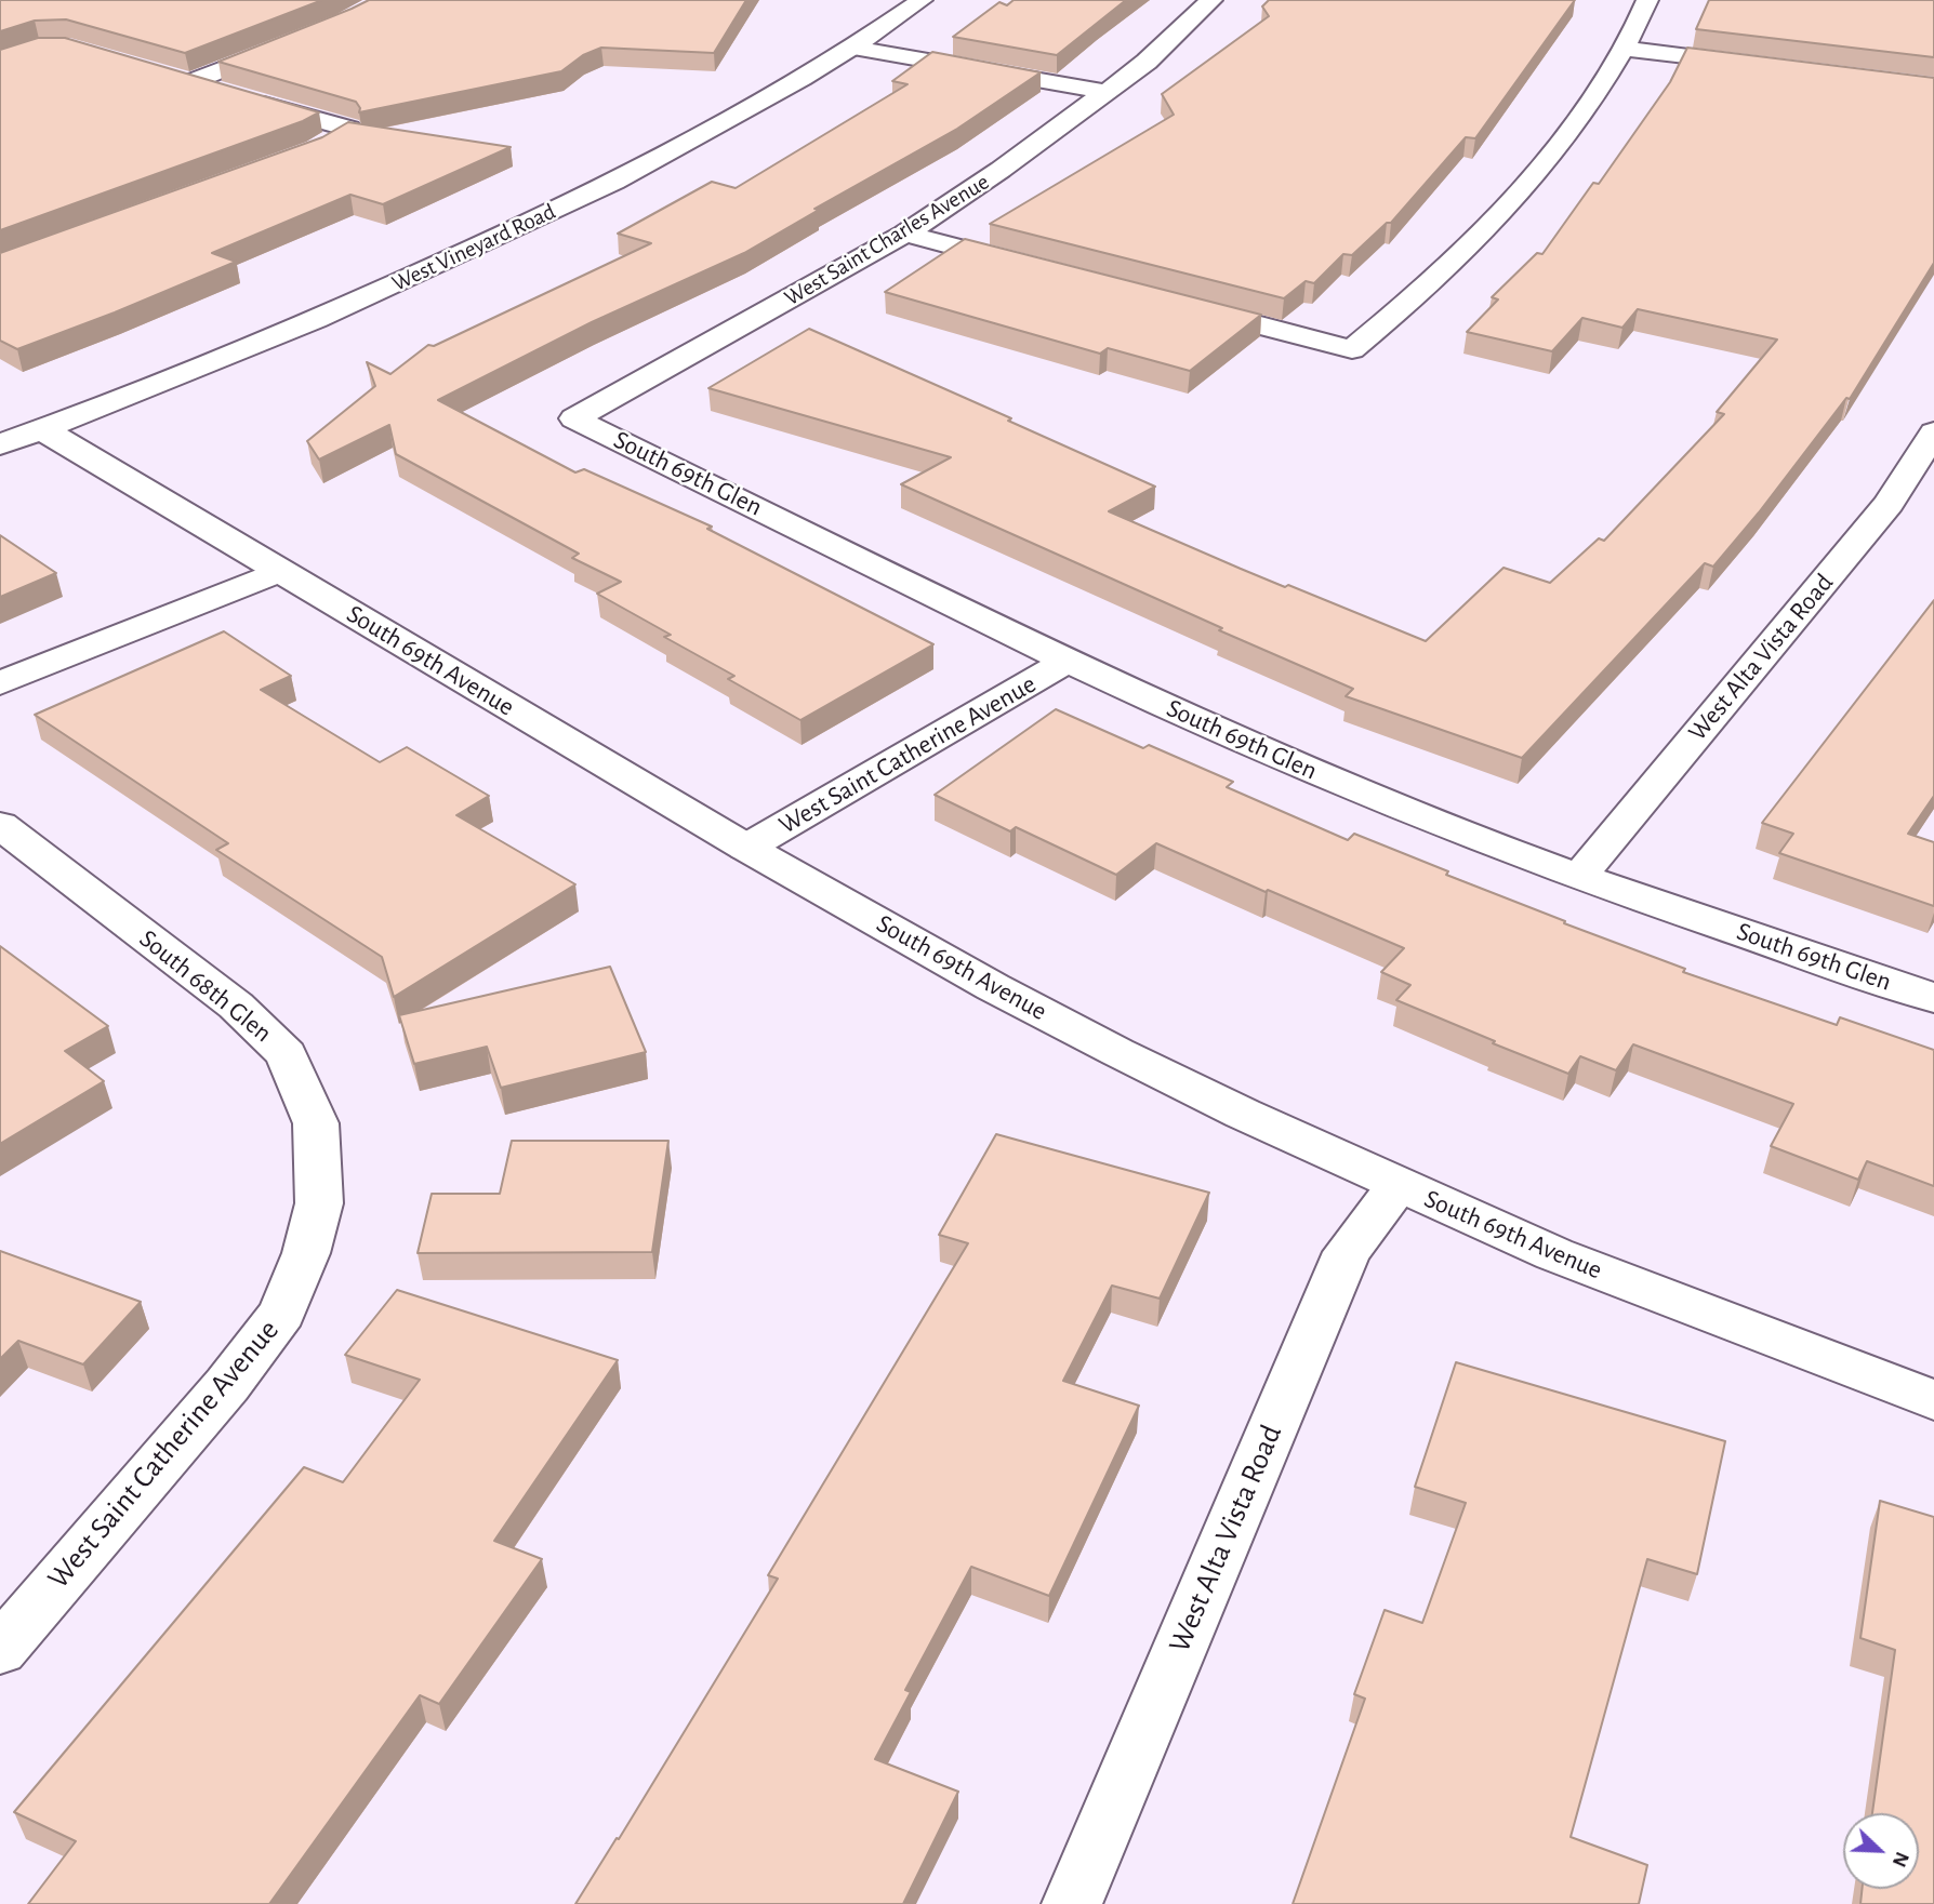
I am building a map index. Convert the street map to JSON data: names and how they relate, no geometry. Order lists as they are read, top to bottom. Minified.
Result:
{"streets":{"street":["West Saint Charles Avenue","West Vineyard Road","South 69th Glen","West Alta Vista Road","South 69th Avenue","West Saint Catherine Avenue","South 68th Glen"]},"crossings":[["West Saint Charles Avenue","South 69th Glen"],["West Vineyard Road","South 69th Avenue"],["South 69th Glen","West Alta Vista Road"],["South 69th Glen","West Saint Catherine Avenue"],["West Alta Vista Road","South 69th Avenue"],["South 69th Avenue","West Saint Catherine Avenue"],["West Saint Catherine Avenue","South 68th Glen"]],"north":"bottom right"}
